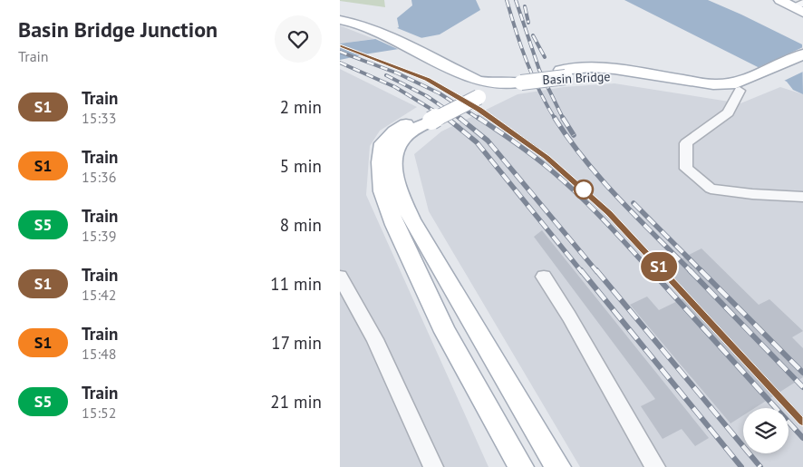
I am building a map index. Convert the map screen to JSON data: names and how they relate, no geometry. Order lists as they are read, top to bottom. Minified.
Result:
{"streets":{"main road":["Basin Bridge"]},"page":{"heading":["Basin Bridge Junction","Train"],"on_map":"S1","list":[{"mark":"S1","name":"Train","note":"15:33","value":"2 min"},{"mark":"S1","name":"Train","note":"15:36","value":"5 min"},{"mark":"S5","name":"Train","note":"15:39","value":"8 min"},{"mark":"S1","name":"Train","note":"15:42","value":"11 min"},{"mark":"S1","name":"Train","note":"15:48","value":"17 min"},{"mark":"S5","name":"Train","note":"15:52","value":"21 min"}]}}
